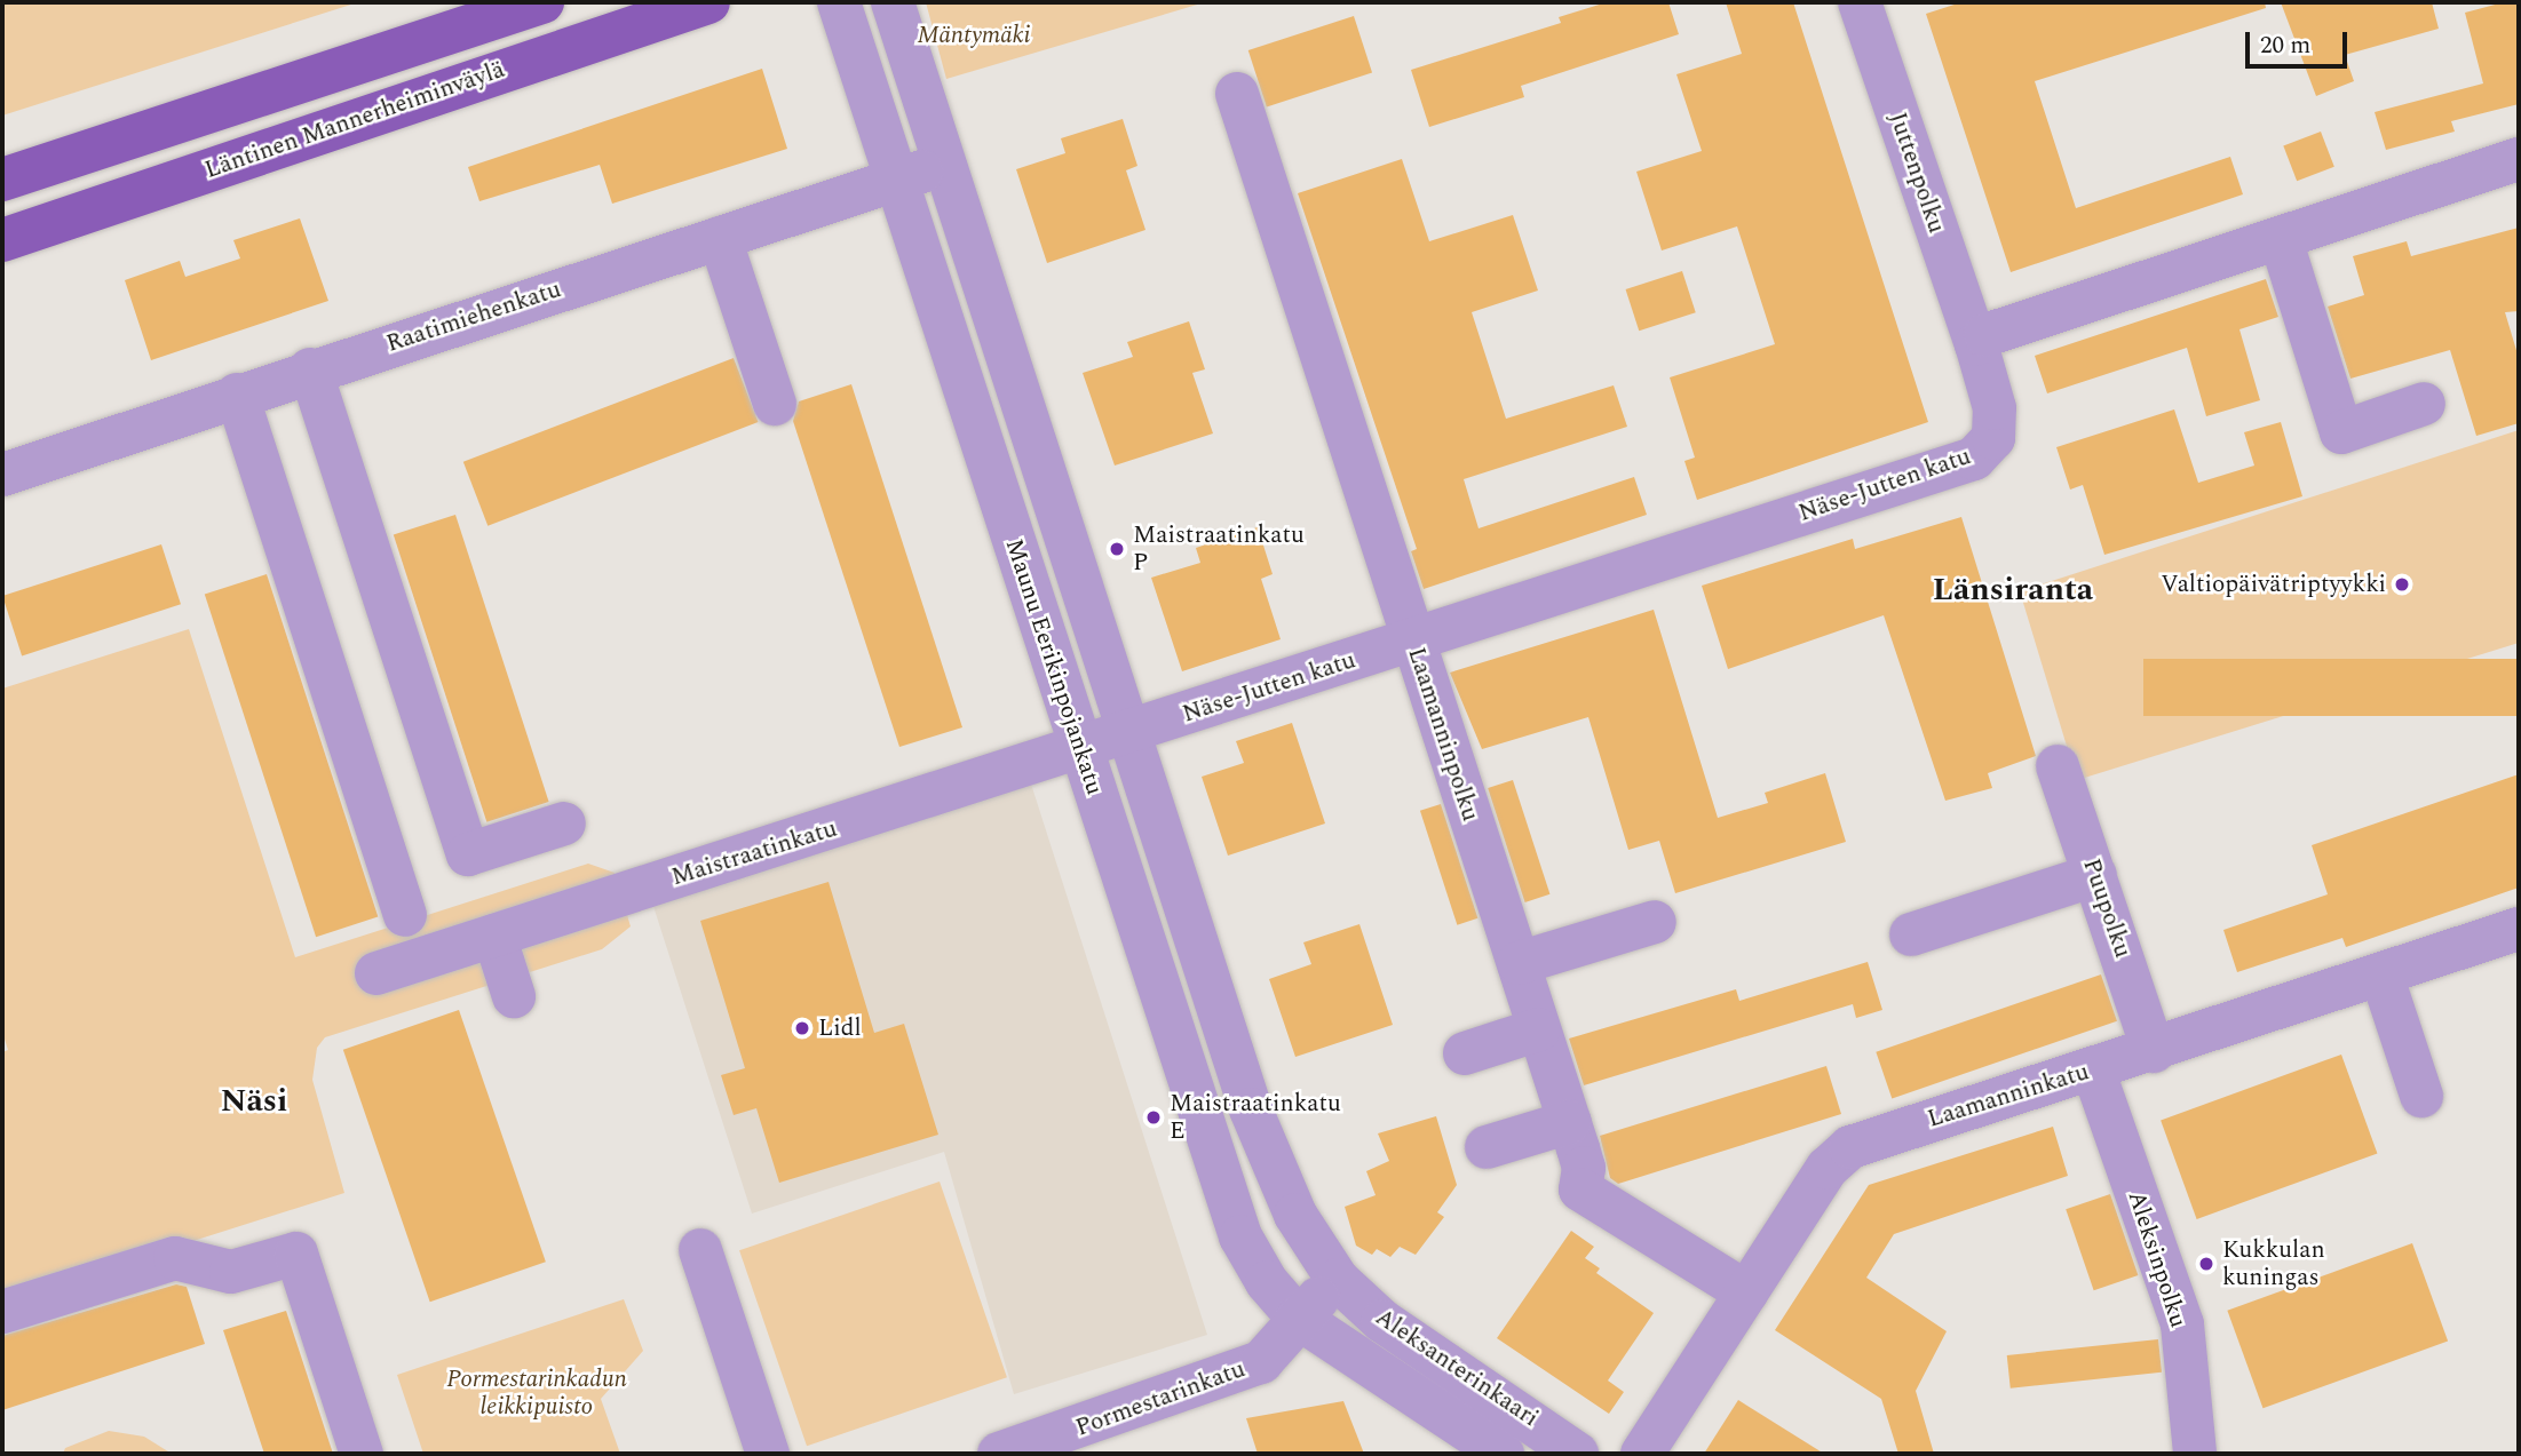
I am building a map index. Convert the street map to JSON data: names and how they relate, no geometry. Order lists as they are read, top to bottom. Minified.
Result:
{"streets":{"main road":["Läntinen Mannerheiminväylä"],"street":["Juttenpolku","Raatimiehenkatu","Näse-Jutten katu","Maunu Eerikinpojankatu","Laamanninpolku","Maistraatinkatu","Puupolku","Laamanninkatu","Aleksinpolku","Aleksanterinkaari","Pormestarinkatu"]},"crossings":[["Juttenpolku","Näse-Jutten katu"],["Raatimiehenkatu","Maunu Eerikinpojankatu"],["Näse-Jutten katu","Laamanninpolku"],["Näse-Jutten katu","Maistraatinkatu"],["Maunu Eerikinpojankatu","Maistraatinkatu"],["Maunu Eerikinpojankatu","Aleksanterinkaari"],["Maunu Eerikinpojankatu","Pormestarinkatu"],["Laamanninpolku","Laamanninkatu"],["Puupolku","Laamanninkatu"],["Laamanninkatu","Aleksinpolku"],["Aleksanterinkaari","Pormestarinkatu"]],"districts":["Länsiranta","Näsi"],"parks":["Mäntymäki","Pormestarinkadun leikkipuisto"],"places":["Maistraatinkatu P","Valtiopäivätriptyykki","Lidl","Maistraatinkatu E","Kukkulan kuningas"],"scale_bar":"20 m"}
